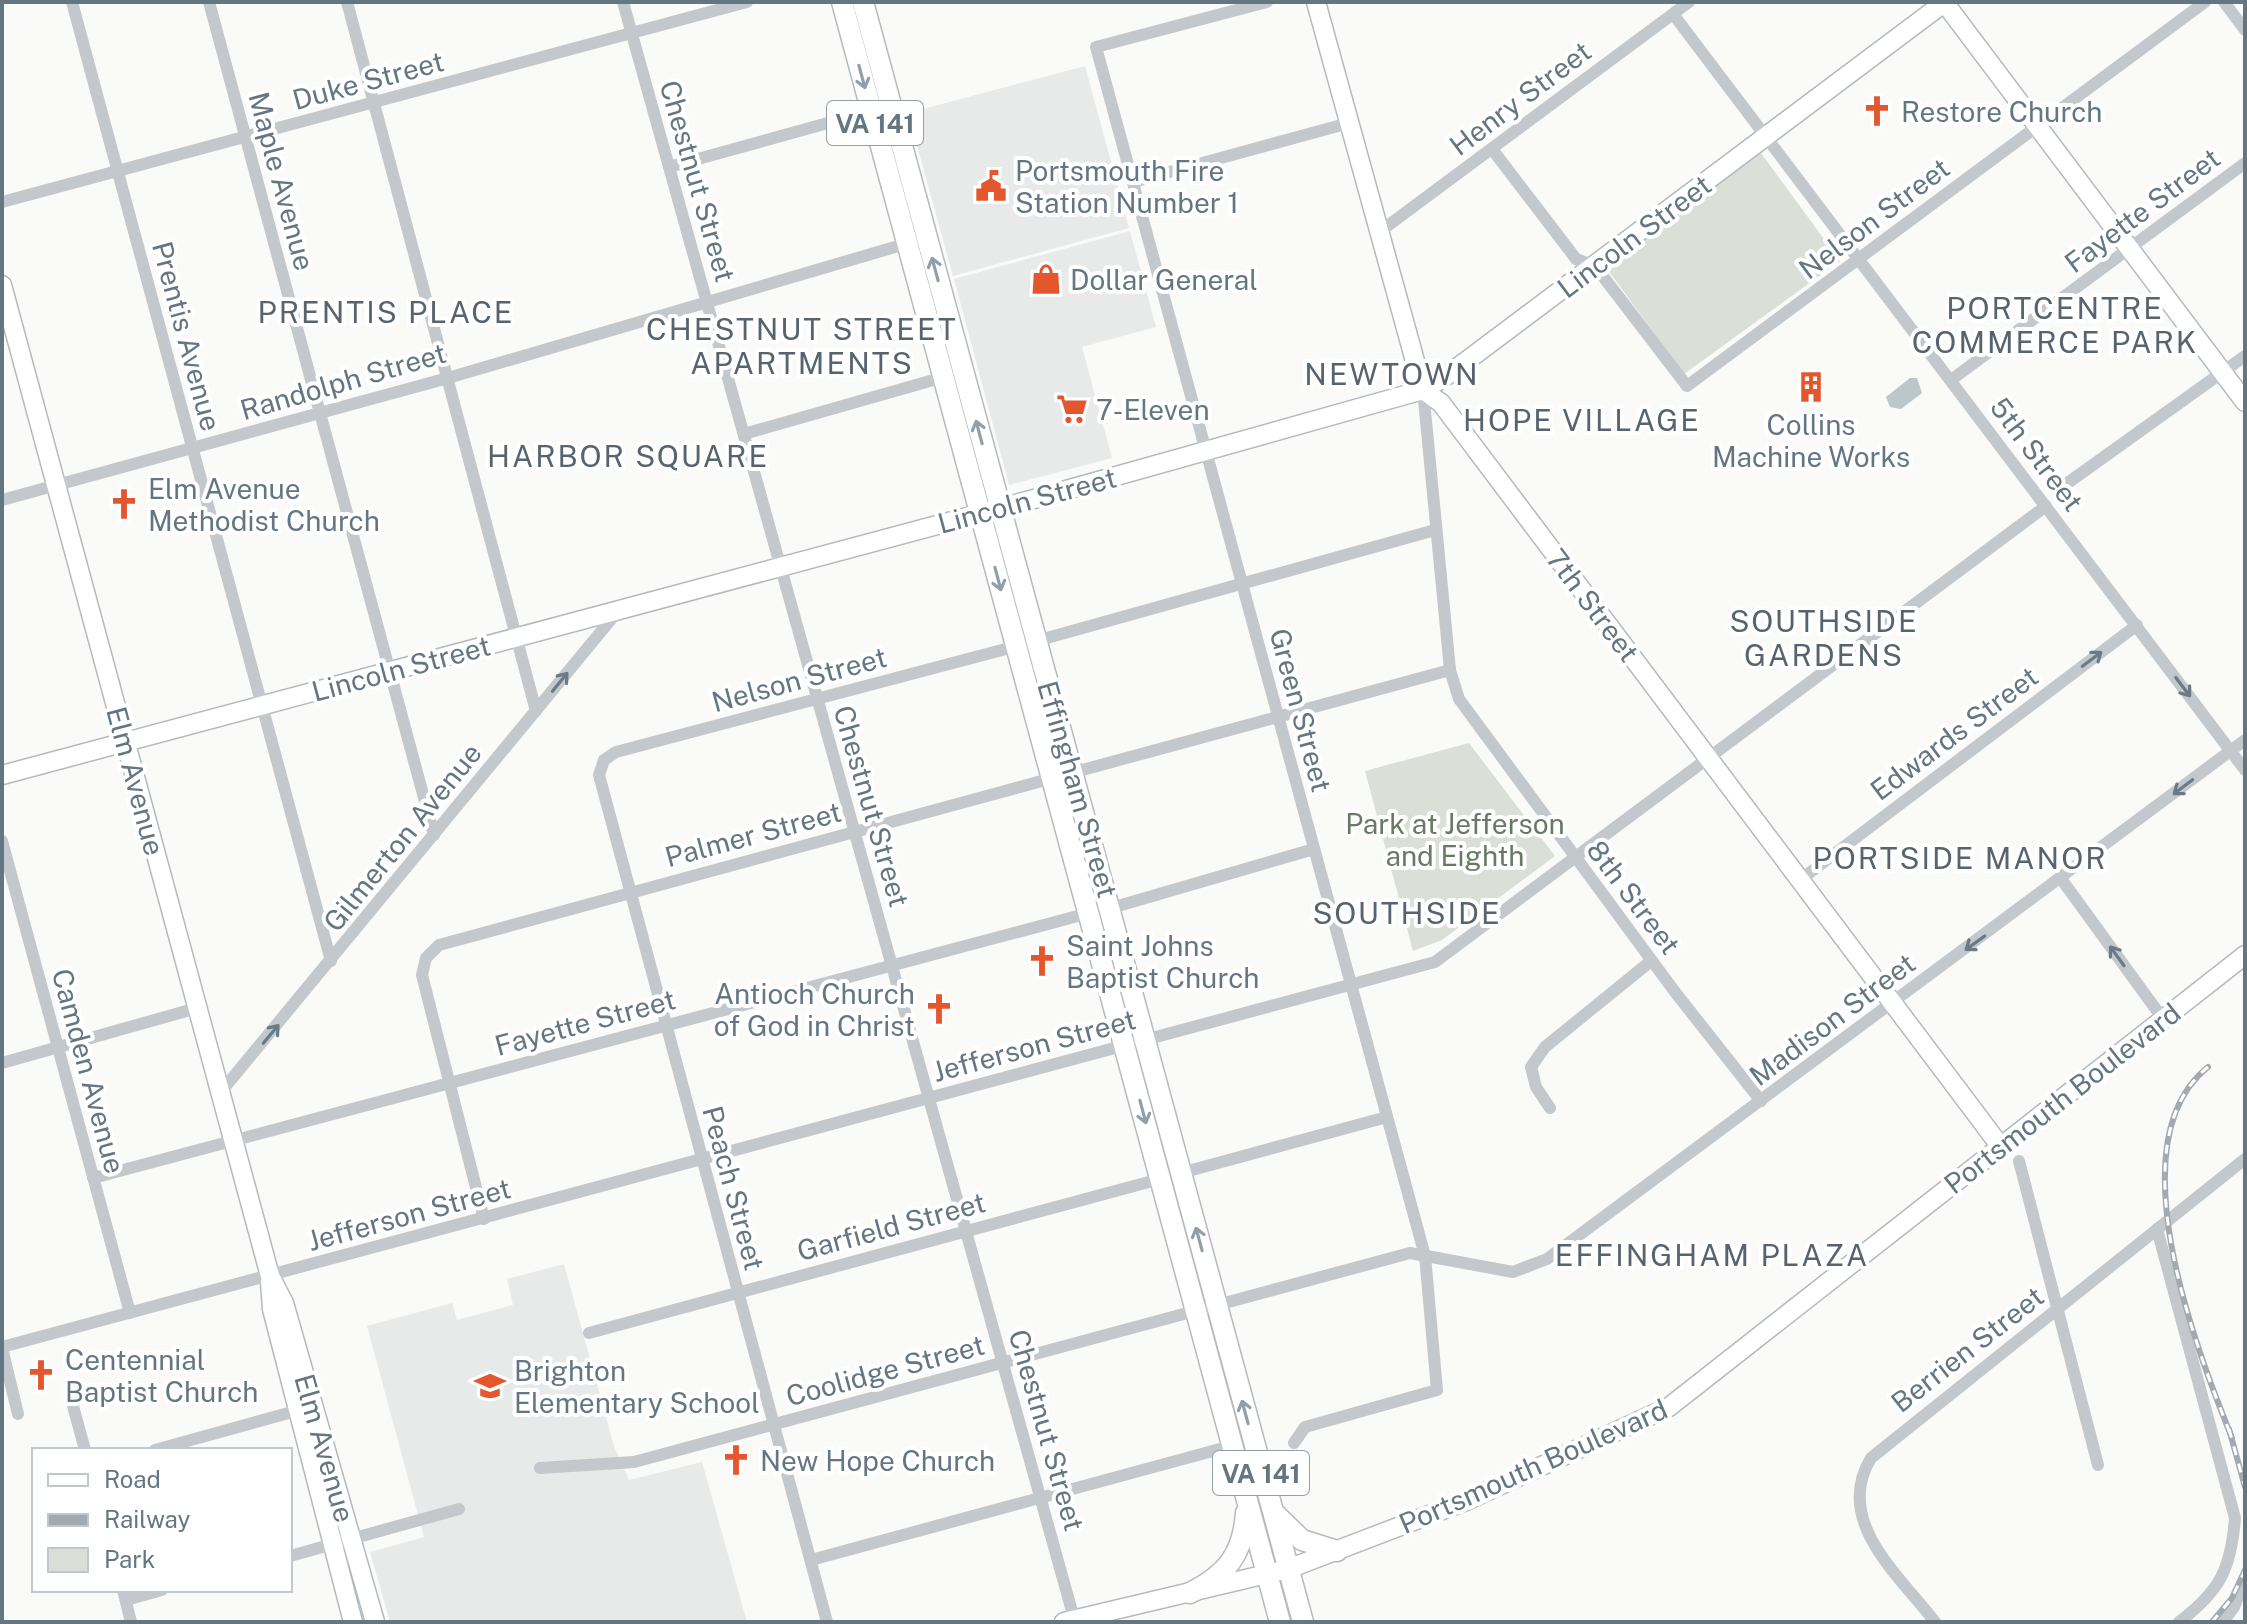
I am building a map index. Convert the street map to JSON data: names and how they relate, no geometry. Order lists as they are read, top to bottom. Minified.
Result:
{"streets":{"main road":["VA 141","Lincoln Street","7th Street","Elm Avenue","Effingham Street","Portsmouth Boulevard"],"street":["Duke Street","Henry Street","Maple Avenue","Chestnut Street","Fayette Street","Nelson Street","Prentis Avenue","Randolph Street","5th Street","Green Street","Edwards Street","Palmer Street","Gilmerton Avenue","8th Street","Madison Street","Jefferson Street","Camden Avenue","Peach Street","Garfield Street","Berrien Street","Coolidge Street"]},"crossings":[["Duke Street","Maple Avenue"],["Duke Street","Chestnut Street"],["Duke Street","Prentis Avenue"],["Henry Street","5th Street"],["Maple Avenue","Lincoln Street"],["Maple Avenue","Randolph Street"],["Maple Avenue","Gilmerton Avenue"],["Chestnut Street","Fayette Street"],["Chestnut Street","Nelson Street"],["Chestnut Street","Lincoln Street"],["Chestnut Street","Randolph Street"],["Chestnut Street","Palmer Street"],["Chestnut Street","Jefferson Street"],["Chestnut Street","Portsmouth Boulevard"],["Chestnut Street","Garfield Street"],["Chestnut Street","Coolidge Street"],["Fayette Street","5th Street"],["Fayette Street","Elm Avenue"],["Fayette Street","Effingham Street"],["Fayette Street","Palmer Street"],["Fayette Street","Camden Avenue"],["Fayette Street","Peach Street"],["Nelson Street","Lincoln Street"],["Nelson Street","5th Street"],["Nelson Street","Green Street"],["Nelson Street","Effingham Street"],["Nelson Street","8th Street"],["Nelson Street","Peach Street"],["Lincoln Street","Prentis Avenue"],["Lincoln Street","5th Street"],["Lincoln Street","7th Street"],["Lincoln Street","Green Street"],["Lincoln Street","Elm Avenue"],["Lincoln Street","Effingham Street"],["Lincoln Street","Gilmerton Avenue"],["Lincoln Street","8th Street"],["Prentis Avenue","Randolph Street"],["Prentis Avenue","Gilmerton Avenue"],["Randolph Street","Elm Avenue"],["Randolph Street","Effingham Street"],["5th Street","Edwards Street"],["5th Street","Madison Street"],["5th Street","Jefferson Street"],["7th Street","Edwards Street"],["7th Street","8th Street"],["7th Street","Madison Street"],["7th Street","Jefferson Street"],["7th Street","Portsmouth Boulevard"],["Green Street","Palmer Street"],["Green Street","Madison Street"],["Green Street","Jefferson Street"],["Green Street","Coolidge Street"],["Elm Avenue","Gilmerton Avenue"],["Elm Avenue","Jefferson Street"],["Effingham Street","Palmer Street"],["Effingham Street","Jefferson Street"],["Effingham Street","Portsmouth Boulevard"],["Effingham Street","Garfield Street"],["Effingham Street","Coolidge Street"],["Palmer Street","8th Street"],["Palmer Street","Peach Street"],["8th Street","Madison Street"],["8th Street","Jefferson Street"],["Madison Street","Coolidge Street"],["Jefferson Street","Camden Avenue"],["Jefferson Street","Peach Street"],["Peach Street","Garfield Street"],["Peach Street","Coolidge Street"]],"one_way":["Edwards Street","Gilmerton Avenue","Madison Street"],"districts":["PORTCENTRE COMMERCE PARK","PRENTIS PLACE","CHESTNUT STREET APARTMENTS","NEWTOWN","HOPE VILLAGE","HARBOR SQUARE","SOUTHSIDE GARDENS","PORTSIDE MANOR","SOUTHSIDE","EFFINGHAM PLAZA"],"parks":["Park at Jefferson and Eighth"],"places":{"church":["Restore Church","Elm Avenue Methodist Church","Saint Johns Baptist Church","Antioch Church of God in Christ","Centennial Baptist Church","New Hope Church"],"public building":["Portsmouth Fire Station Number 1"],"shop":["Dollar General"],"building":["Collins Machine Works"],"supermarket":["7-Eleven"],"school or university":["Brighton Elementary School"]},"legend":["Road","Railway","Park"]}
